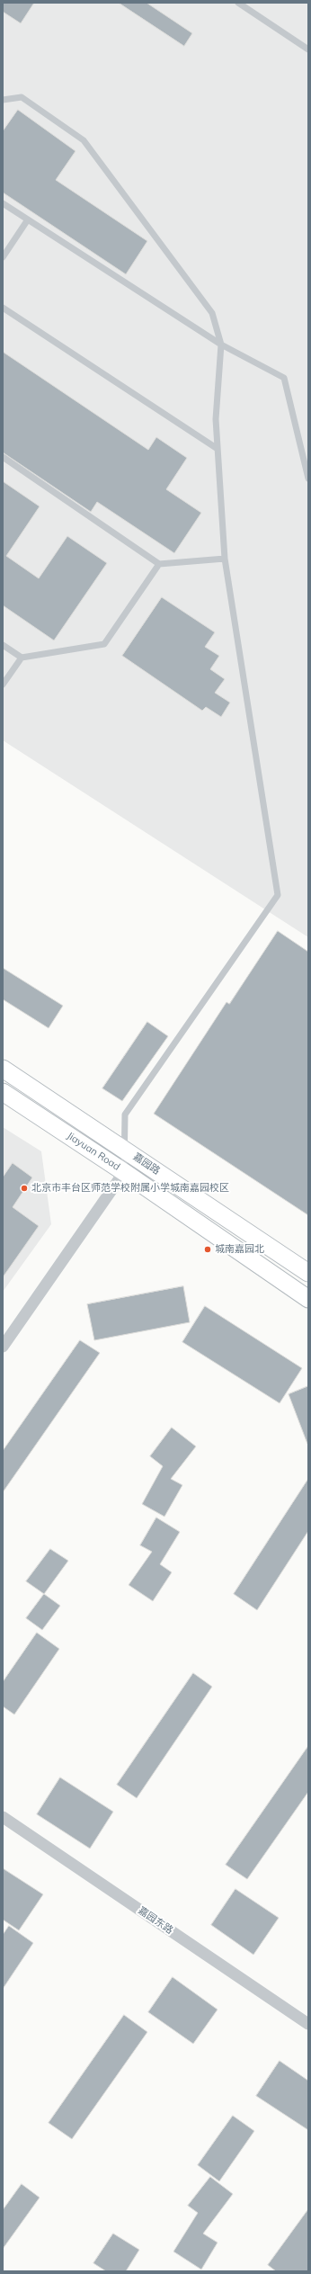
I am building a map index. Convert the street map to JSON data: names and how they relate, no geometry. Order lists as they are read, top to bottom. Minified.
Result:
{"streets":{"main road":["Jiayuan Road","嘉园路"],"street":["嘉园东路"]},"places":["北京市丰台区师范学校附属小学城南嘉园校区","城南嘉园北"]}
